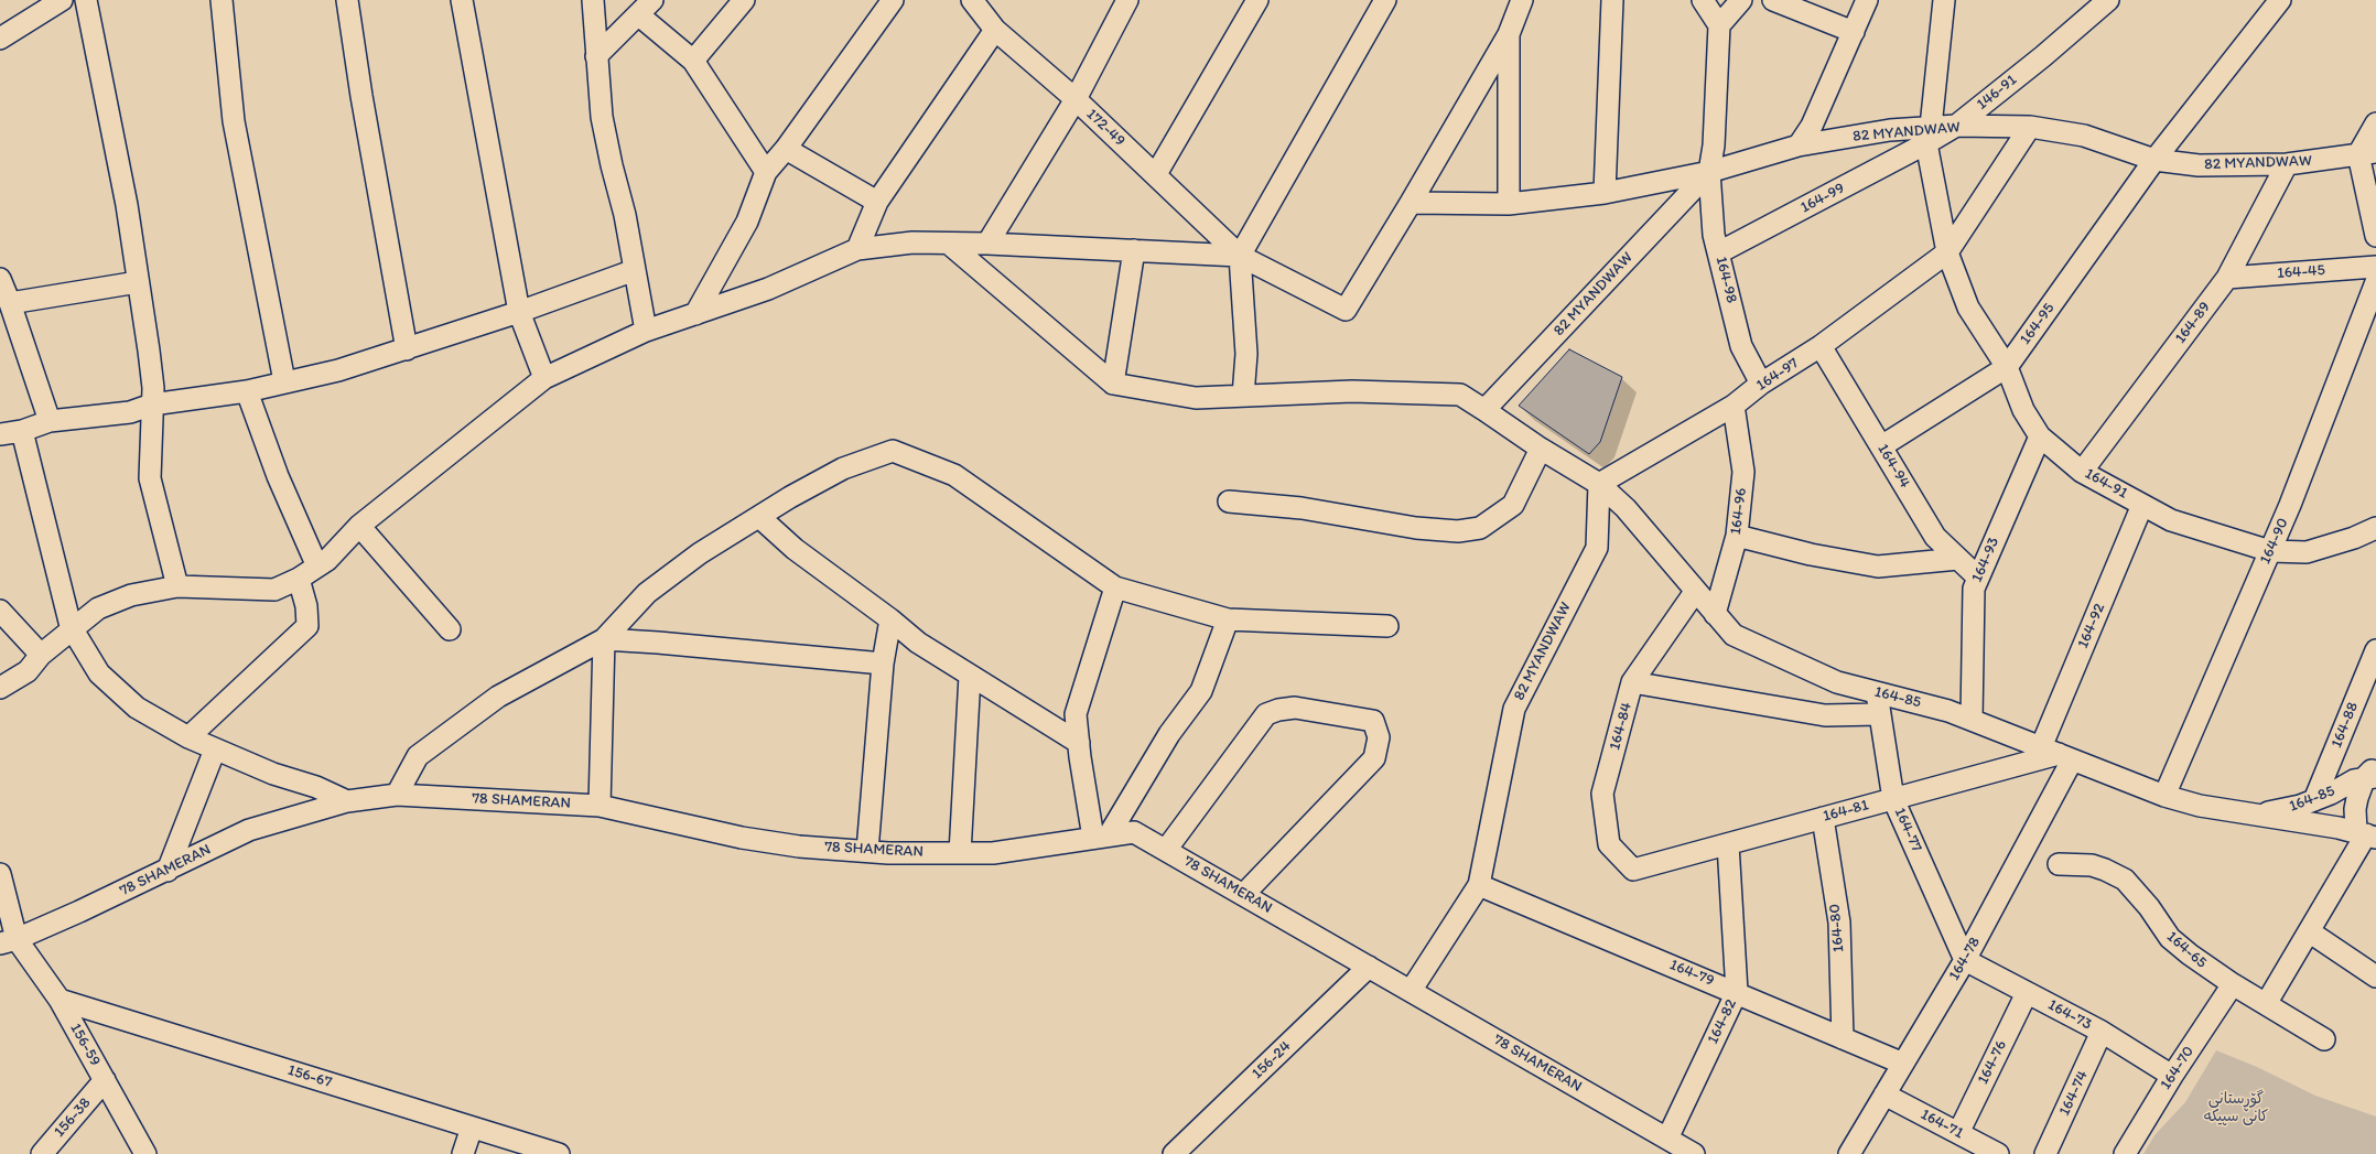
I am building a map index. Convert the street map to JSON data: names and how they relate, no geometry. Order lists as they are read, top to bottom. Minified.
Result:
{"streets":{"street":["146-91","172-49","82 MYANDWAW","164-99","164-45","164-98","164-89","164-95","164-97","164-94","164-91","164-96","164-90","164-93","164-92","164-85","164-88","164-84","78 SHAMERAN","164-81","164-77","164-80","164-65","164-78","164-79","164-73","164-82","156-59","156-24","164-76","164-70","156-67","164-74","156-38","164-71"]},"crossings":[["146-91","82 MYANDWAW"],["146-91","164-99"],["82 MYANDWAW","164-99"],["82 MYANDWAW","164-98"],["82 MYANDWAW","164-89"],["82 MYANDWAW","164-95"],["82 MYANDWAW","164-97"],["82 MYANDWAW","164-85"],["82 MYANDWAW","78 SHAMERAN"],["82 MYANDWAW","164-79"],["164-99","164-98"],["164-45","164-89"],["164-98","164-97"],["164-89","164-91"],["164-95","164-94"],["164-95","164-91"],["164-97","164-94"],["164-97","164-91"],["164-97","164-96"],["164-97","164-85"],["164-94","164-93"],["164-91","164-90"],["164-91","164-93"],["164-91","164-92"],["164-96","164-93"],["164-96","164-85"],["164-90","164-85"],["164-93","164-85"],["164-92","164-85"],["164-92","164-81"],["164-92","164-78"],["164-85","164-88"],["164-85","164-84"],["164-85","164-81"],["164-85","164-77"],["164-85","164-78"],["164-84","164-81"],["78 SHAMERAN","164-82"],["78 SHAMERAN","156-59"],["78 SHAMERAN","156-24"],["164-81","164-77"],["164-81","164-80"],["164-81","164-78"],["164-81","164-82"],["164-77","164-78"],["164-77","164-73"],["164-80","164-79"],["164-65","164-70"],["164-78","164-79"],["164-78","164-73"],["164-78","164-71"],["164-79","164-82"],["164-73","164-76"],["164-73","164-70"],["164-73","164-74"],["156-59","156-67"],["156-59","156-38"],["164-76","164-71"]],"parks":["گۆڕستانی کانی سپیکە"]}
